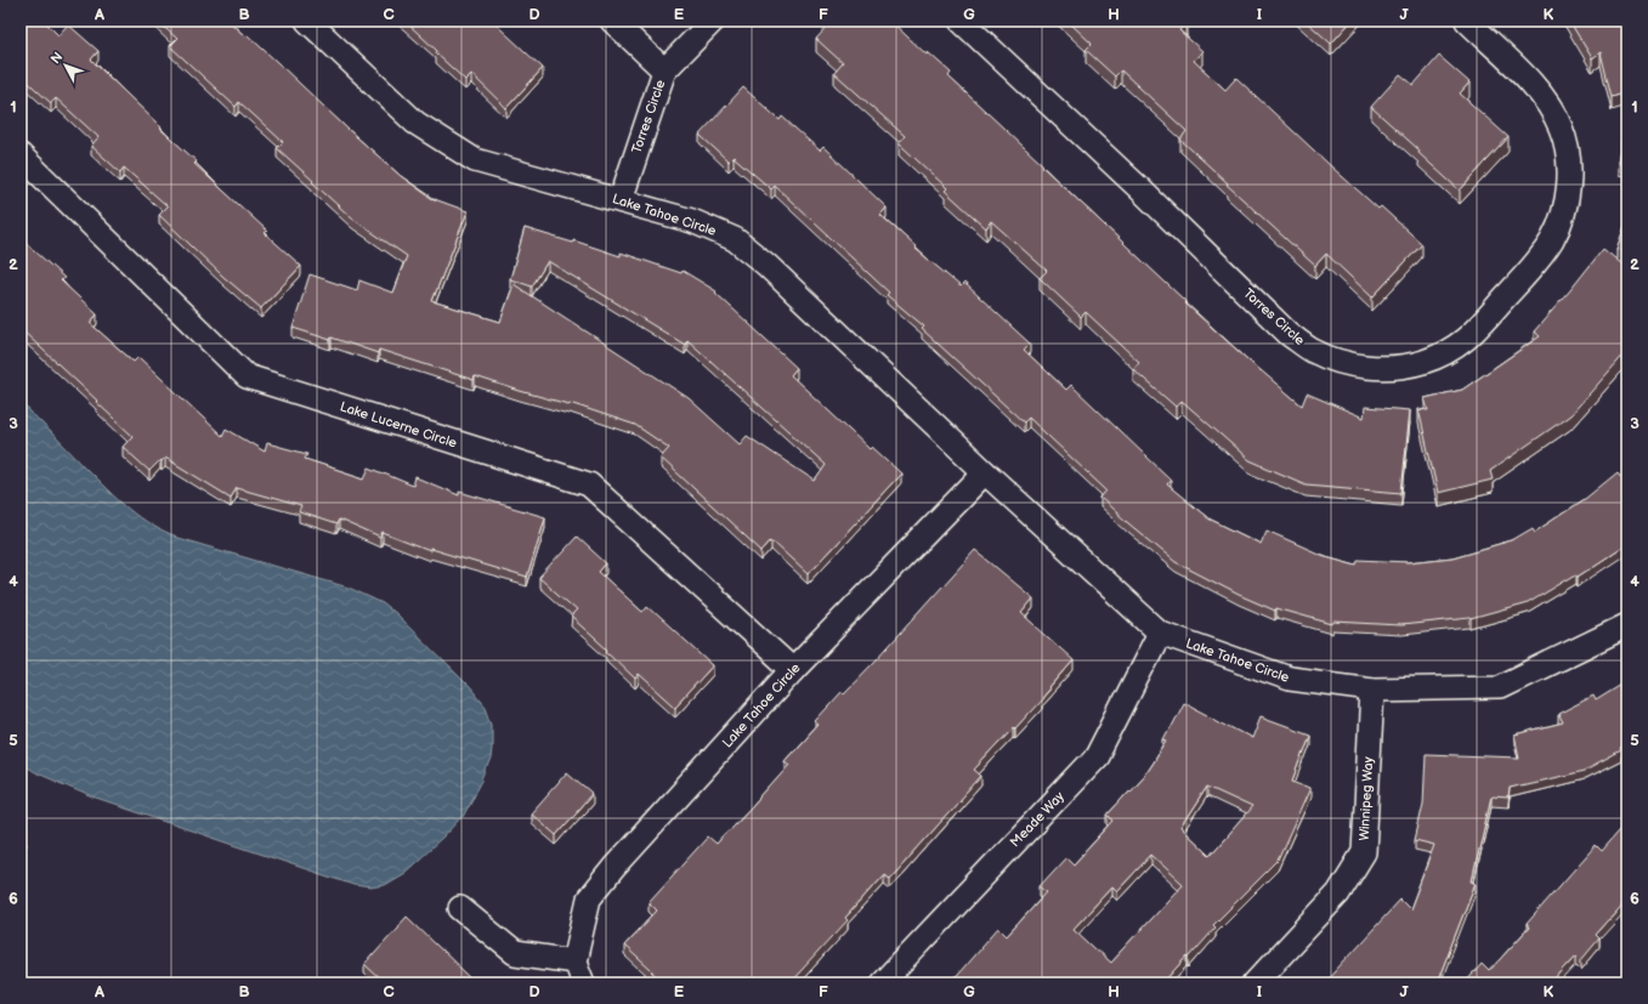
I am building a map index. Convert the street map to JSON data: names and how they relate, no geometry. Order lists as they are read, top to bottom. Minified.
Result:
{"streets":{"street":["Torres Circle","Lake Tahoe Circle","Lake Lucerne Circle","Winnipeg Way","Meade Way"]},"crossings":[["Torres Circle","Lake Tahoe Circle"],["Lake Tahoe Circle","Lake Lucerne Circle"],["Lake Tahoe Circle","Winnipeg Way"],["Lake Tahoe Circle","Meade Way"]],"north":"top left","grid":{"columns":["A","B","C","D","E","F","G","H","I","J","K"],"rows":["1","2","3","4","5","6"]}}
